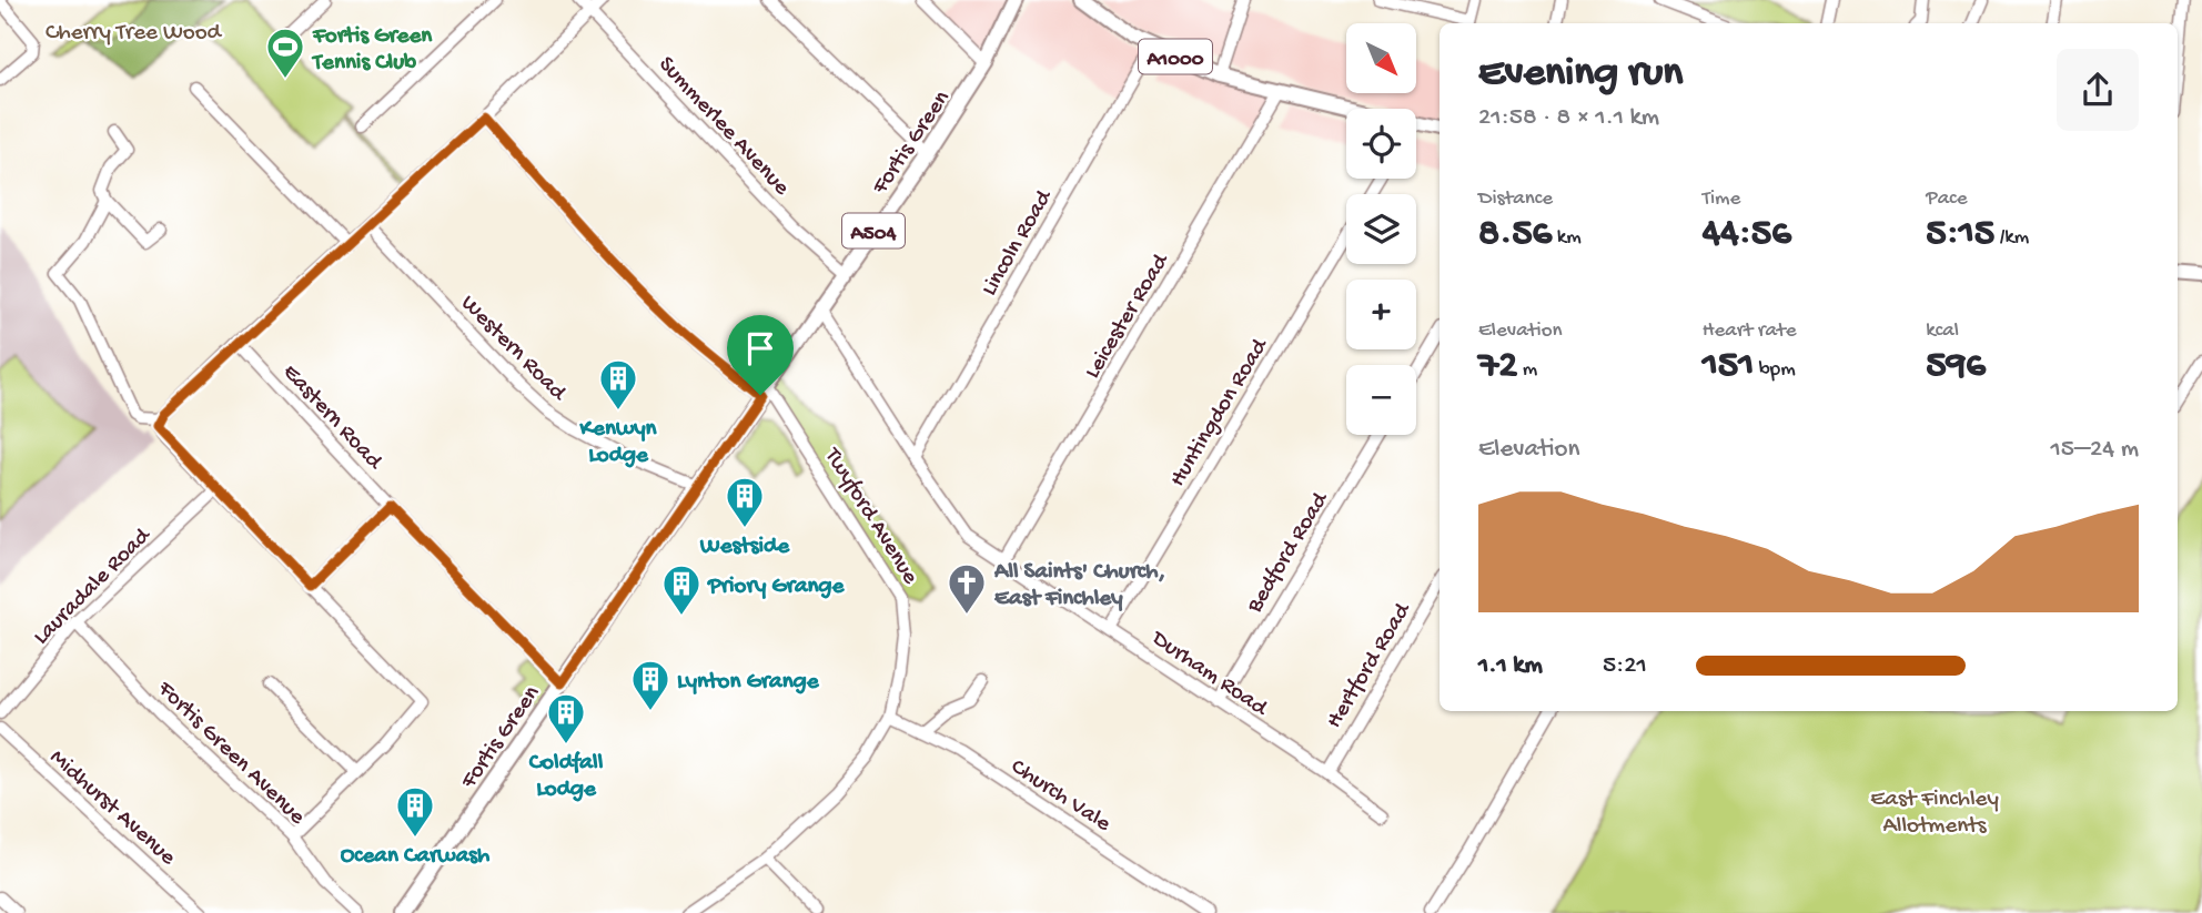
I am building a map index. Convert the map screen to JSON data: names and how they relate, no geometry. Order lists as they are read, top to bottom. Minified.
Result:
{"streets":{"main road":["A1000","Fortis Green","A504"],"street":["Summerlee Avenue","Lincoln Road","Leicester Road","Western Road","Huntingdon Road","Eastern Road","Twyford Avenue","Bedford Road","Lauradale Road","Hertford Road","Durham Road","Fortis Green Avenue","Church Vale","Midhurst Avenue"]},"crossings":[["A1000","Lincoln Road"],["A1000","Leicester Road"],["Summerlee Avenue","Fortis Green"],["Fortis Green","Western Road"],["Fortis Green","Eastern Road"],["Fortis Green","Twyford Avenue"],["Fortis Green","Durham Road"],["Lincoln Road","Durham Road"],["Leicester Road","Durham Road"],["Huntingdon Road","Durham Road"],["Twyford Avenue","Church Vale"],["Bedford Road","Durham Road"],["Lauradale Road","Fortis Green Avenue"],["Hertford Road","Durham Road"]],"parks":["Cherry Tree Wood","East Finchley Allotments"],"places":{"sports":["Fortis Green Tennis Club"],"building":["Kenwyn Lodge","Westside","Priory Grange","Lynton Grange","Coldfall Lodge","Ocean Carwash"],"church":["All Saints' Church, East Finchley"]},"north":"bottom right","page":{"map_buttons":["+","−"],"heading":["Evening run","21:58 · 8 × 1.1 km"],"stats":[["Distance","8.56 km"],["Time","44:56"],["Pace","5:15 /km"],["Elevation","72 m"],["Heart rate","151 bpm"],["kcal","596"]],"chart":["Elevation","15–24 m"],"list":[{"name":"1.1 km","note":"5:21"}]}}
